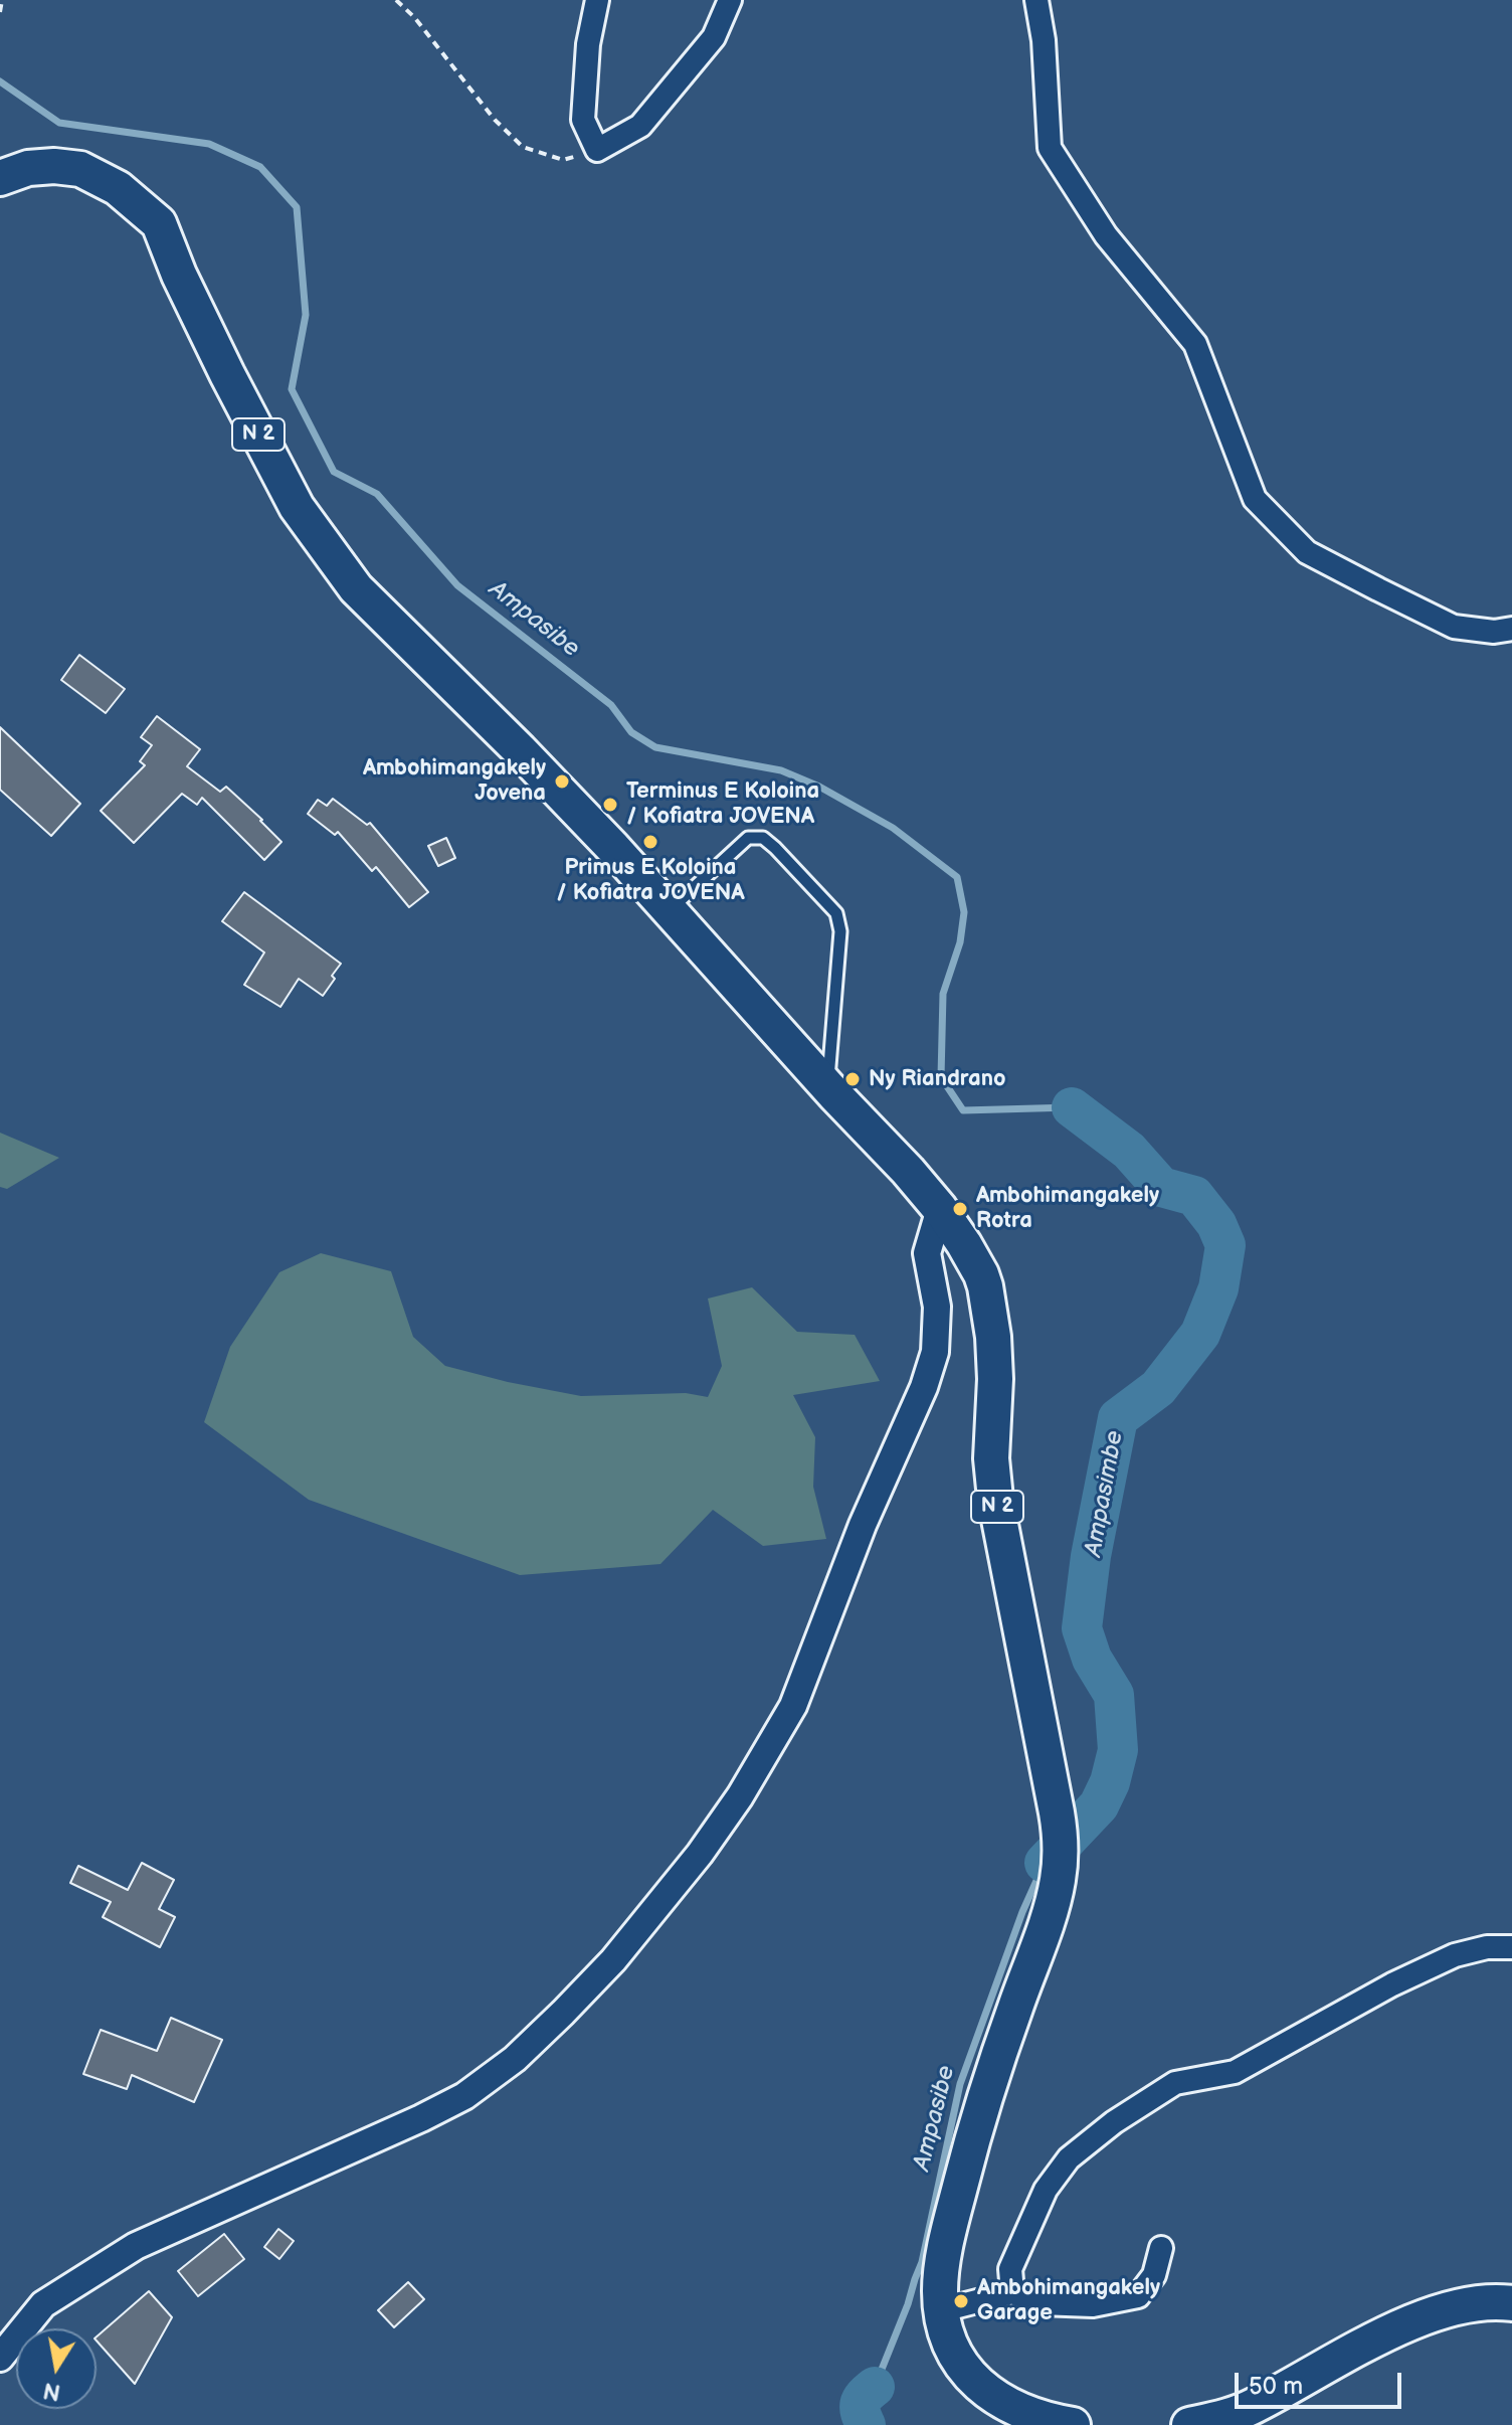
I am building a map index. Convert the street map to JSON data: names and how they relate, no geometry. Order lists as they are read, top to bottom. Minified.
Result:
{"streets":{"main road":["N 2"]},"water":["Ampasibe","Ampasimbe"],"places":["Ambohimangakely Jovena","Terminus E Koloina / Kofiatra JOVENA","Primus E Koloina / Kofiatra JOVENA","Ny Riandrano","Ambohimangakely Rotra","Ambohimangakely Garage"],"scale_bar":"50 m","north":"bottom"}
